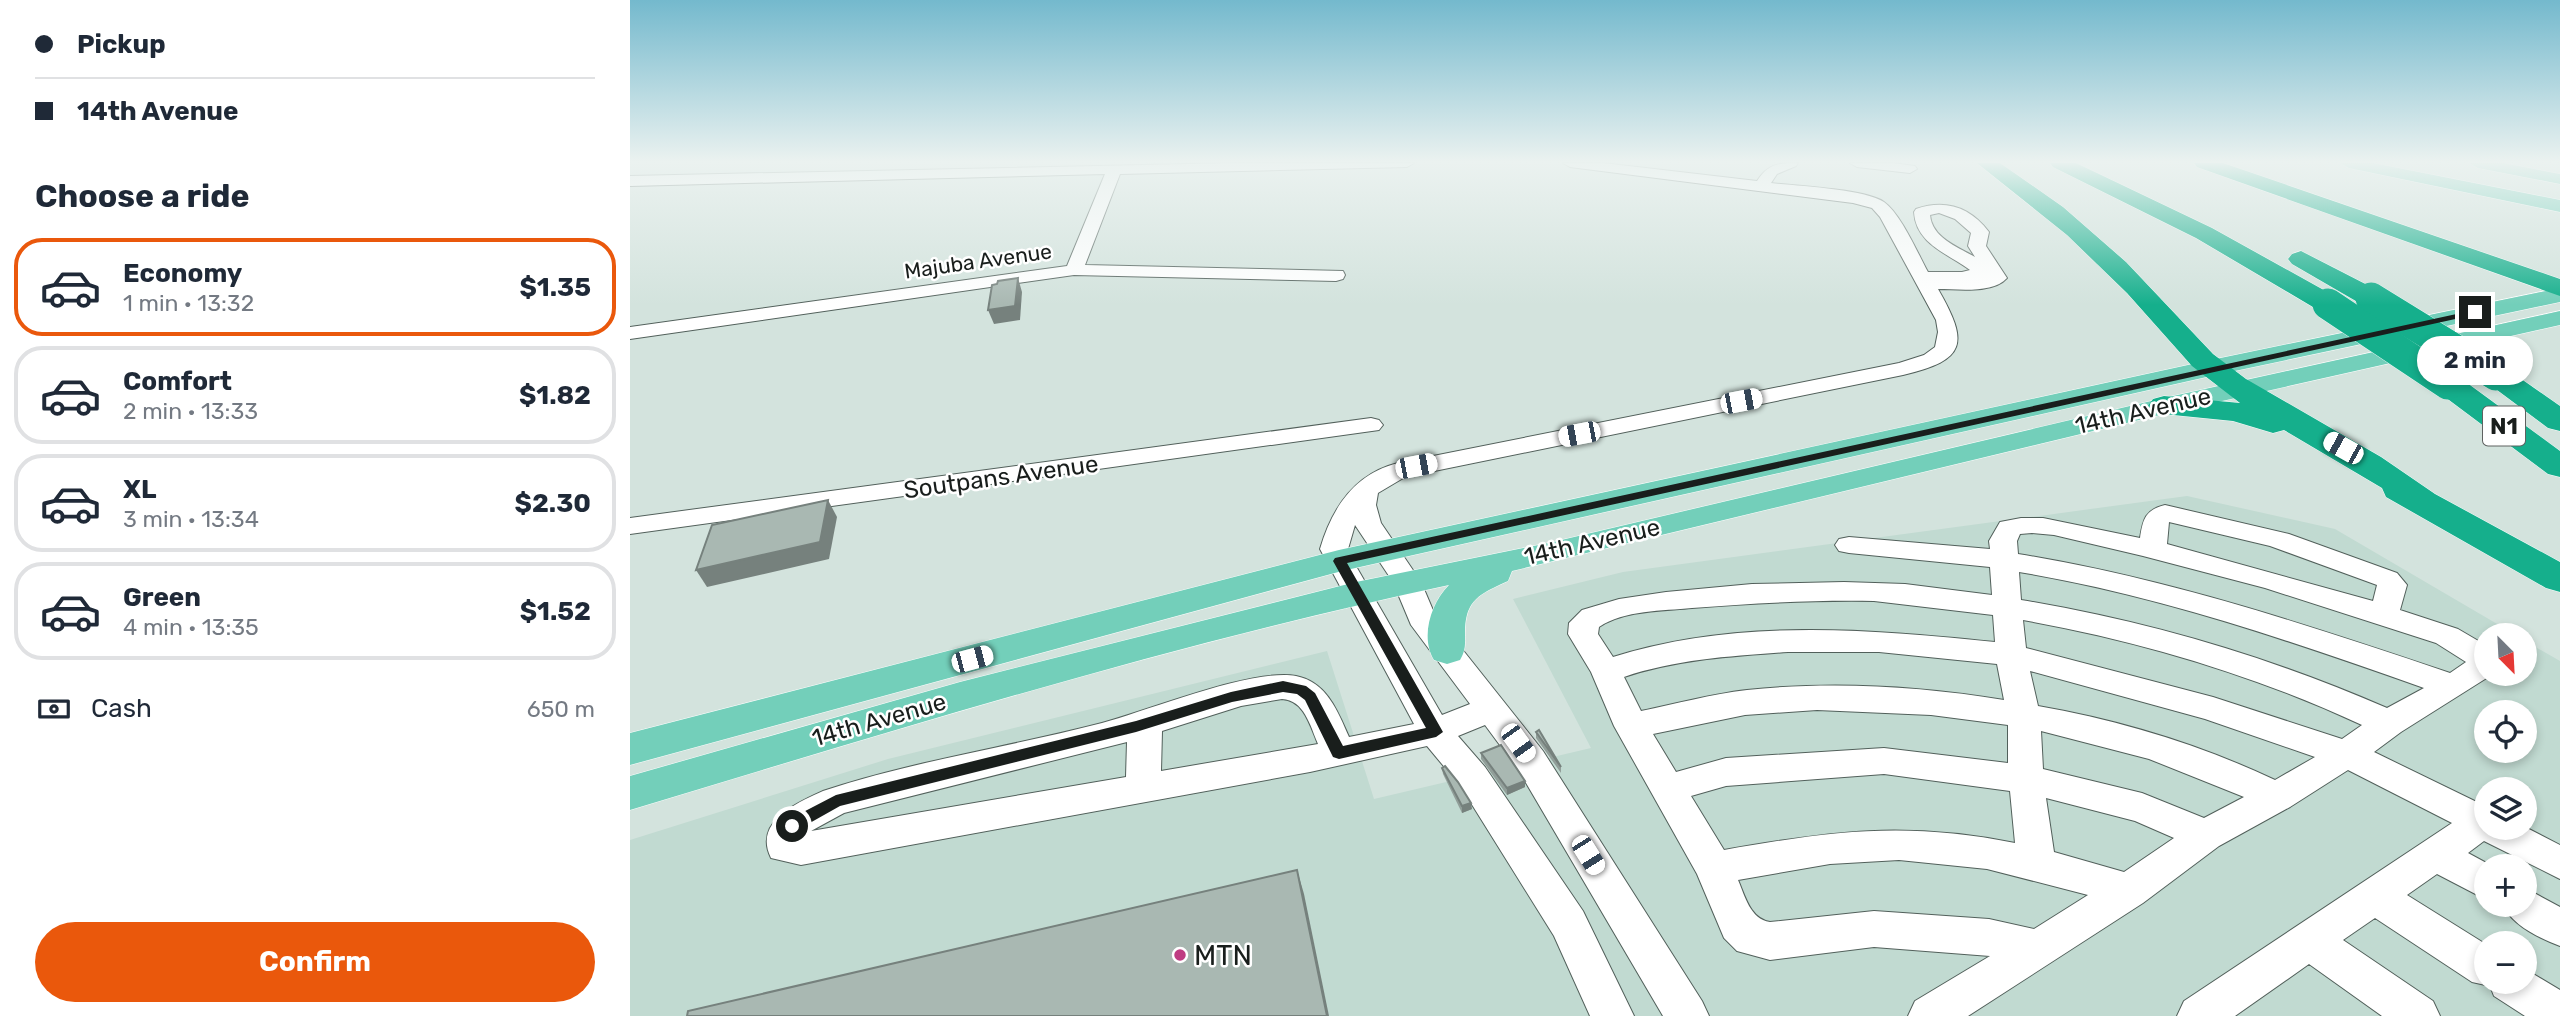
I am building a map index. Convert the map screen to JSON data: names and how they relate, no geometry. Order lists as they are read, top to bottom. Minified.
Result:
{"streets":{"highway":["N1"],"main road":["14th Avenue"],"street":["Majuba Avenue","Soutpans Avenue"]},"places":["MTN"],"north":"bottom right","page":{"banner":["Pickup","14th Avenue"],"heading":"Choose a ride","list":[{"name":"Economy","note":"1 min · 13:32","value":"$1.35"},{"name":"Comfort","note":"2 min · 13:33","value":"$1.82"},{"name":"XL","note":"3 min · 13:34","value":"$2.30"},{"name":"Green","note":"4 min · 13:35","value":"$1.52"}],"bubble":"2 min","map_buttons":["+","−"],"pay":["Cash","650 m"],"buttons":"Confirm"}}
